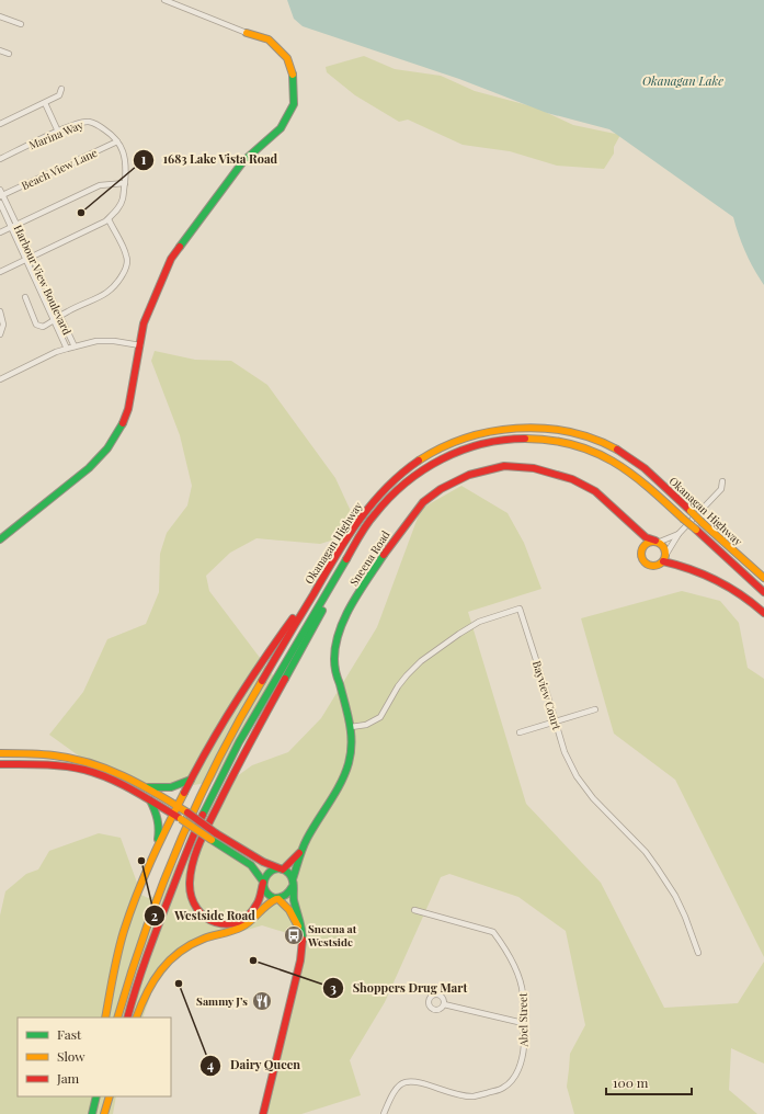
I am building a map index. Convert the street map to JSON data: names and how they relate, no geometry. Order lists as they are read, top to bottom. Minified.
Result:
{"streets":{"main road":["Okanagan Highway","Sneena Road"],"street":["Marina Way","Beach View Lane","Harbour View Boulevard","Bayview Court","Abel Street"]},"crossings":[["Marina Way","Beach View Lane"],["Beach View Lane","Harbour View Boulevard"],["Sneena Road","Bayview Court"]],"water":["Okanagan Lake"],"places":{"other":["1683 Lake Vista Road","Westside Road","Shoppers Drug Mart","Dairy Queen"],"bus stop":["Sneena at Westside"],"restaurant":["Sammy J’s"]},"legend":["Fast","Slow","Jam"],"scale_bar":"100 m"}
